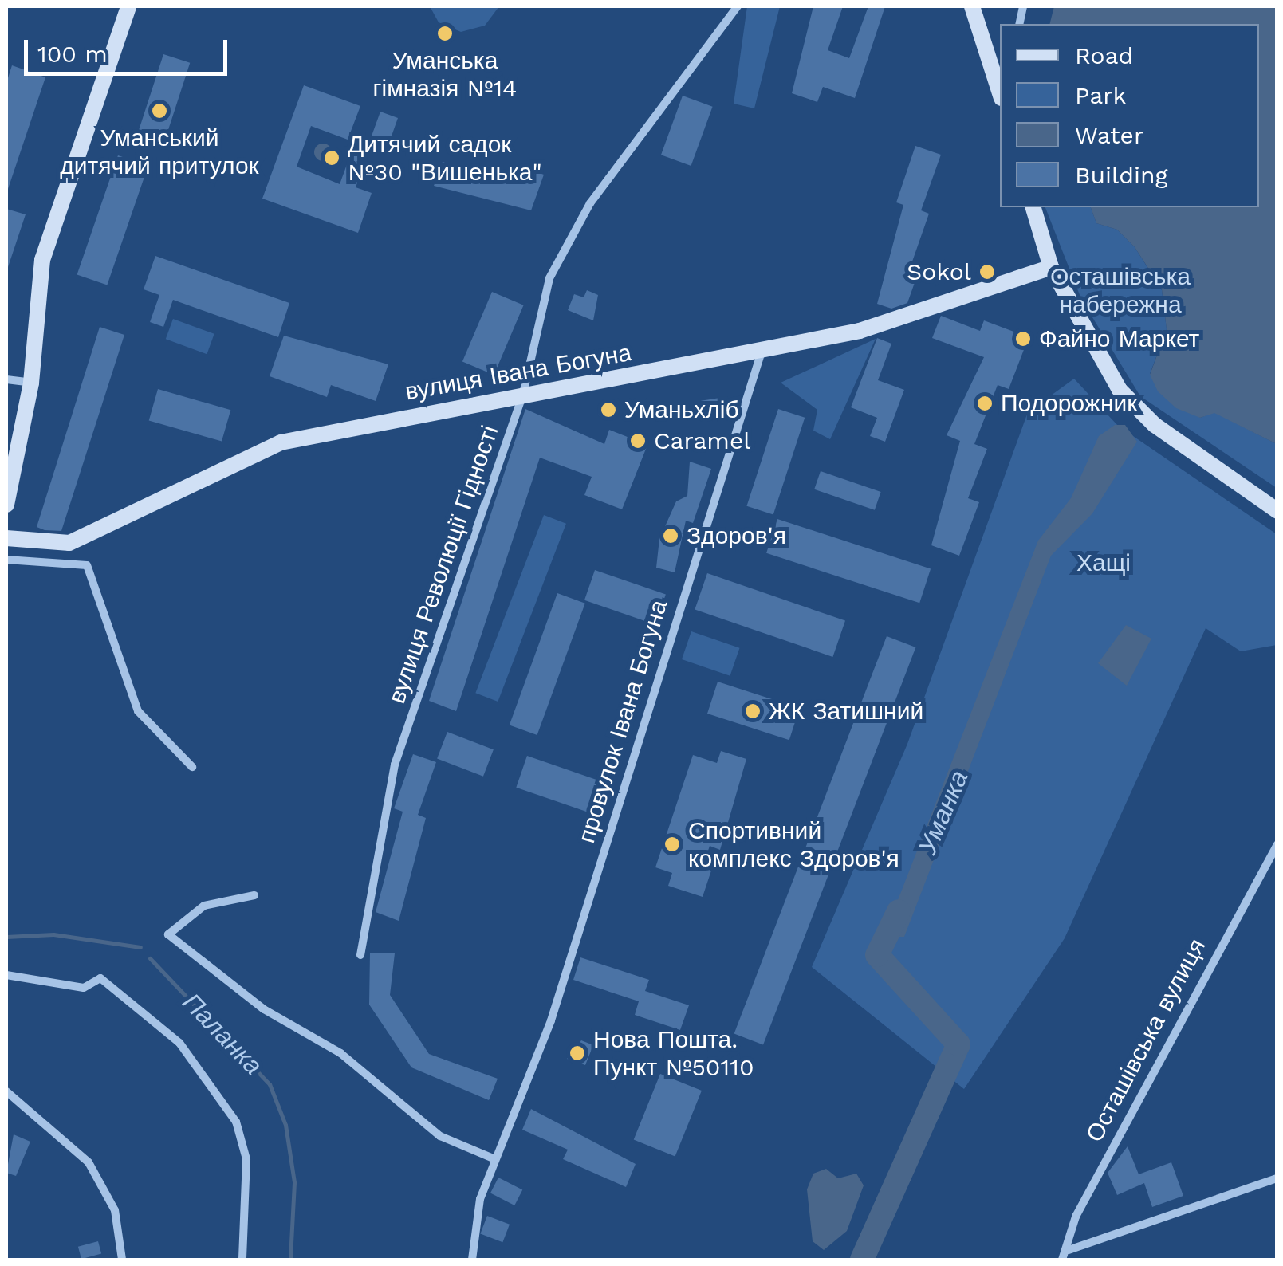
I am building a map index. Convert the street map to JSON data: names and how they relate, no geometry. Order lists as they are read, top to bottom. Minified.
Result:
{"streets":{"main road":["вулиця Івана Богуна"],"street":["вулиця Революції Гідності","провулок Івана Богуна","Осташівська вулиця"]},"crossings":[["вулиця Івана Богуна","вулиця Революції Гідності"],["вулиця Івана Богуна","провулок Івана Богуна"]],"water":["Уманка","Паланка"],"parks":["Осташівська набережна","Хащі"],"places":["Уманська гімназія №14","Уманський дитячий притулок","Дитячий садок №30 \"Вишенька\"","Sokol","Файно Маркет","Подорожник","Уманьхліб","Caramel","Здоров'я","ЖК Затишний","Спортивний комплекс Здоров'я","Нова Пошта. Пункт №50110"],"legend":["Road","Park","Water","Building"],"scale_bar":"100 m"}
